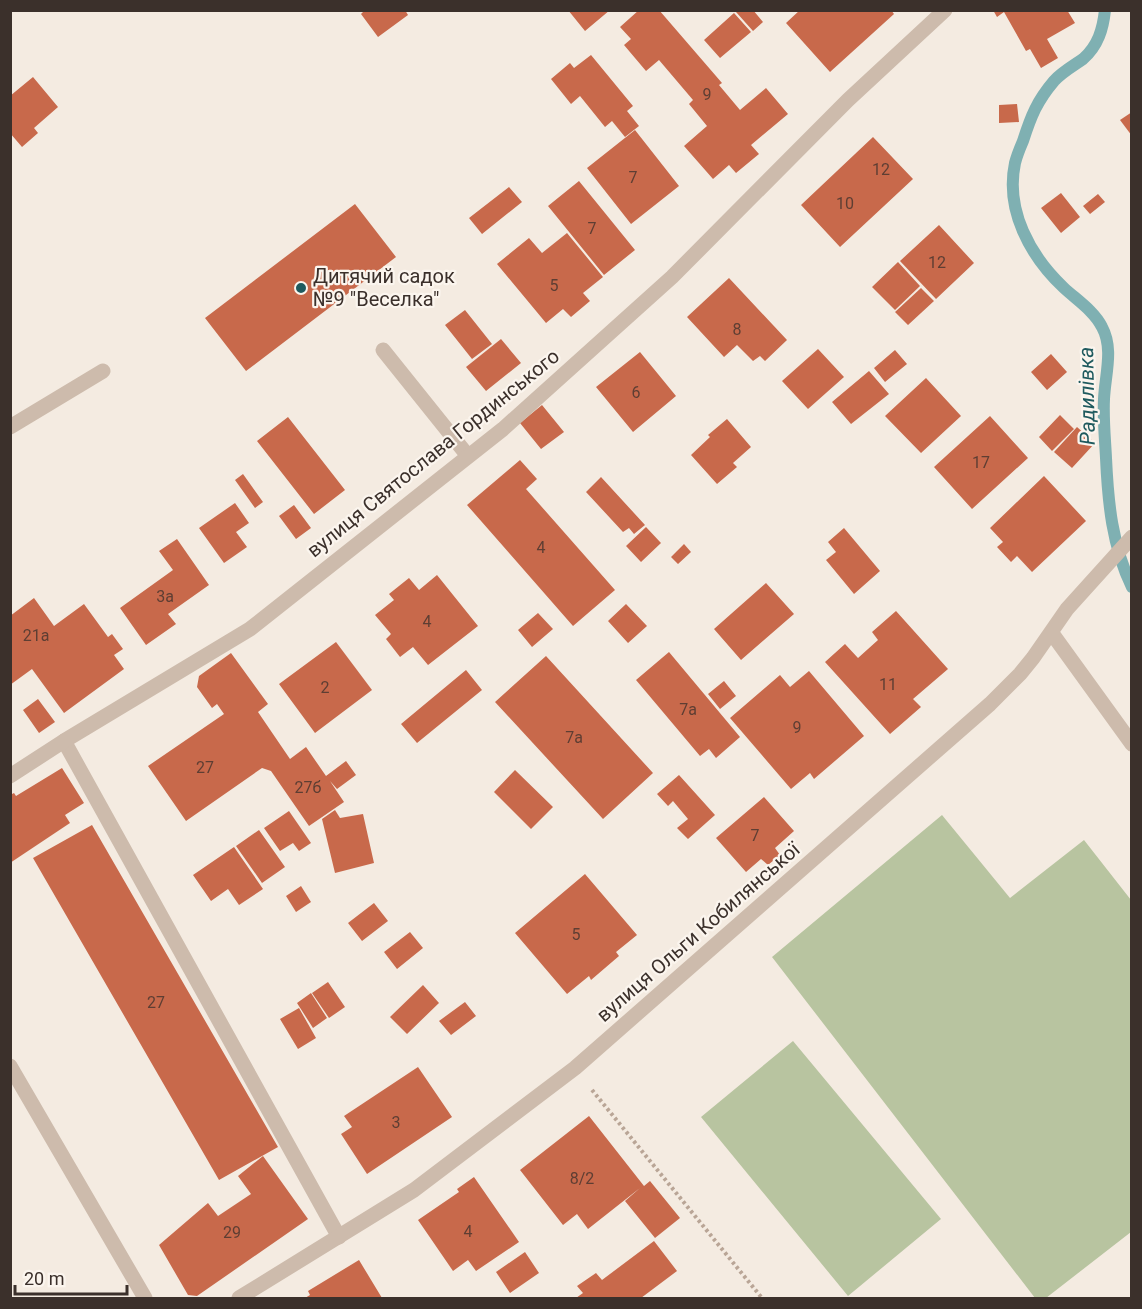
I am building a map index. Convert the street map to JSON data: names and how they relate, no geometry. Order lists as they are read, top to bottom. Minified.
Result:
{"streets":{"street":["вулиця Святослава Гординського","вулиця Ольги Кобилянської"]},"water":["Радилівка"],"places":["Дитячий садок №9 \"Веселка\""],"house_numbers":["9","12","7","10","7","12","5","8","6","17","4","3а","4","21а","11","2","7а","9","7а","27","27б","7","5","27","3","8/2","4","29"],"scale_bar":"20 m"}
